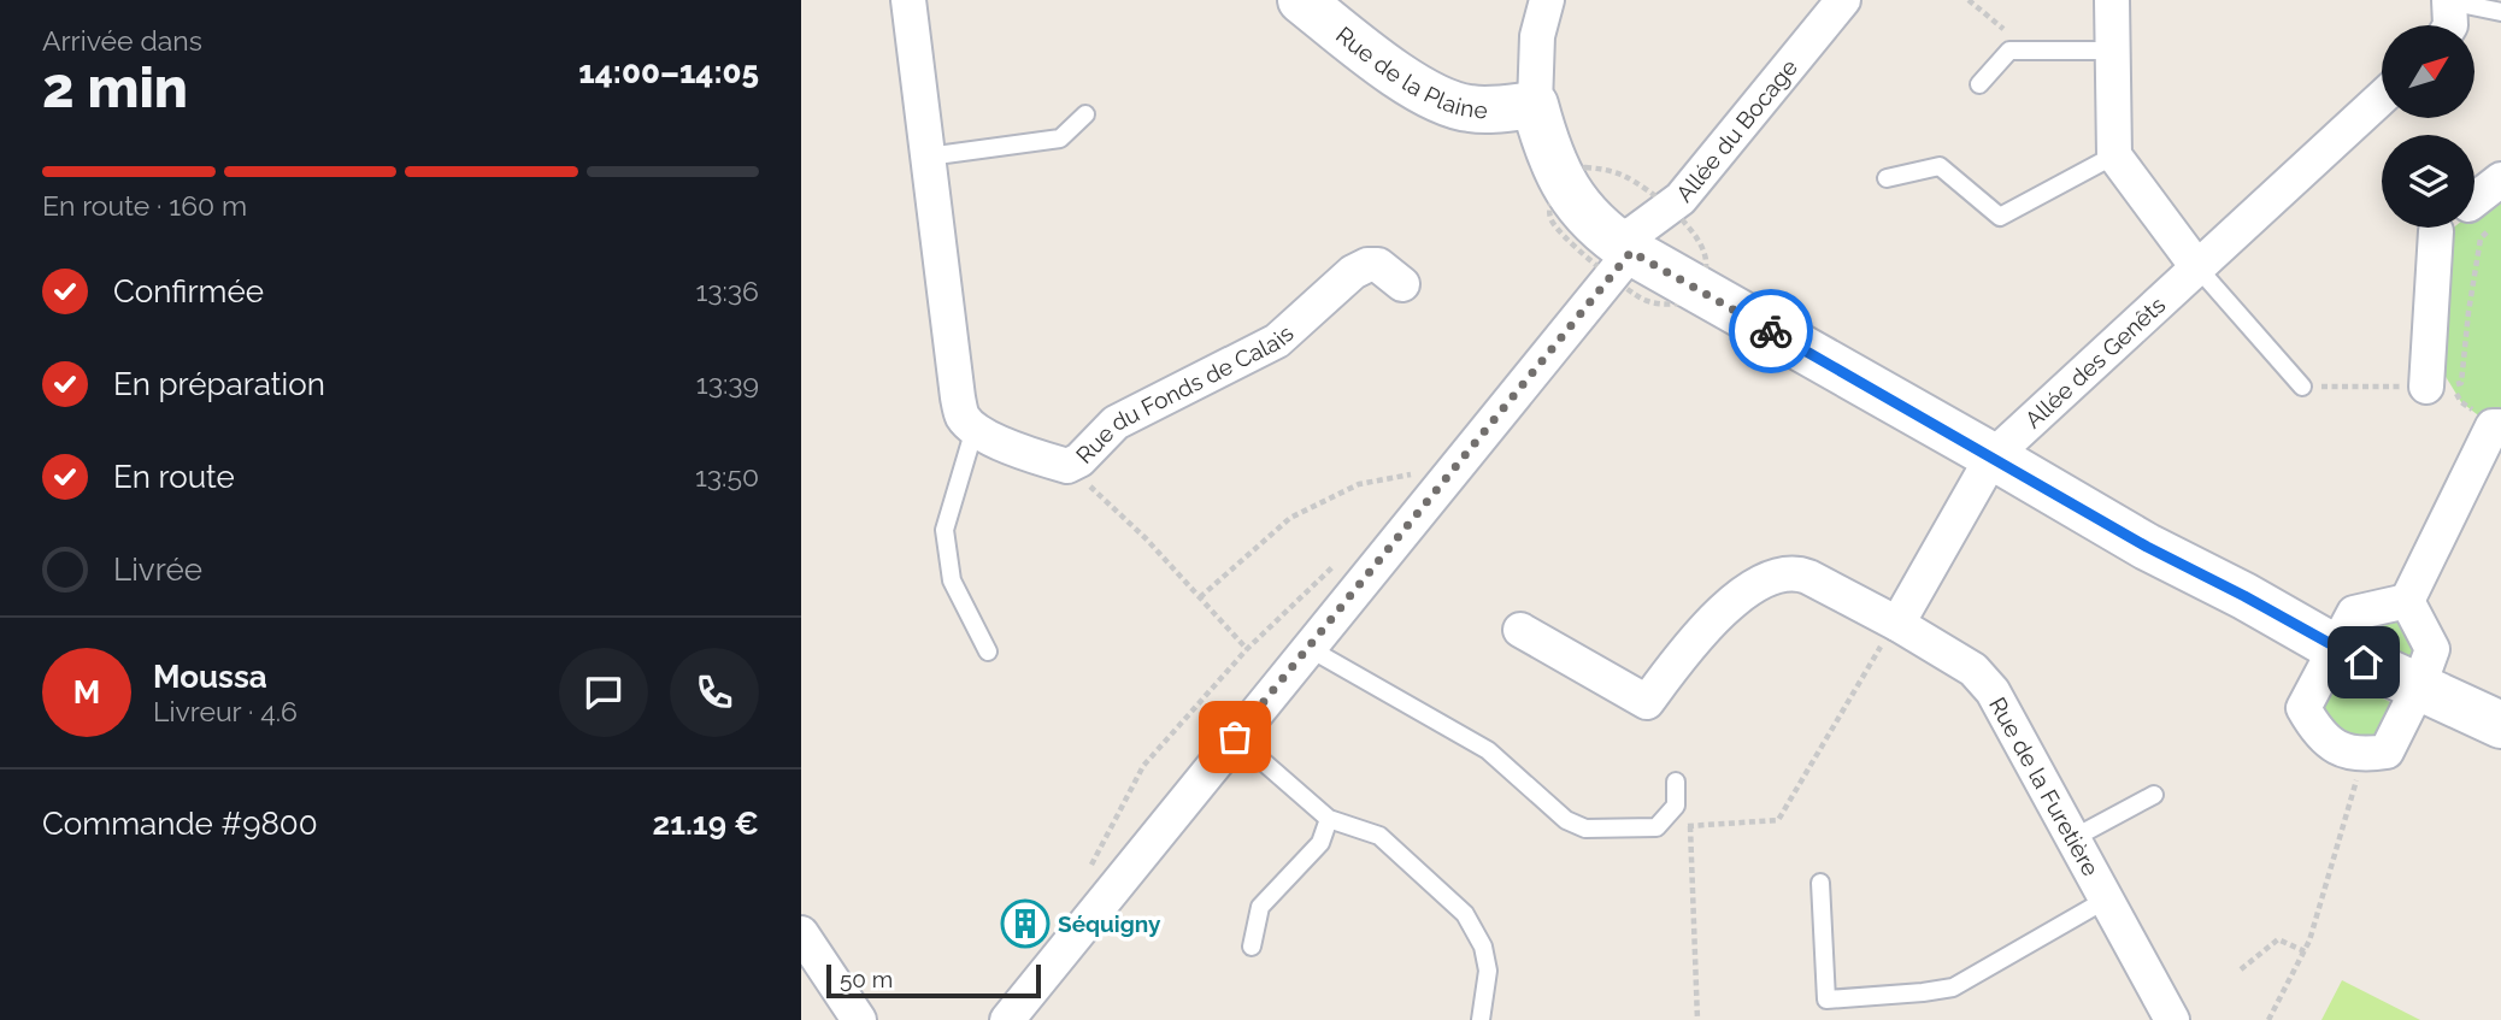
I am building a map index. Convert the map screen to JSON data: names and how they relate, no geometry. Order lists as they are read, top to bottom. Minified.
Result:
{"streets":{"street":["Rue de la Plaine","Allée du Bocage","Allée des Genêts","Rue du Fonds de Calais","Rue de la Furetière"]},"places":{"building":["Séquigny"]},"scale_bar":"50 m","north":"top right","page":{"heading":["2 min","Arrivée dans","14:00–14:05"],"panel":["Moussa","Livreur · 4.6","Commande #9800","21.19 €"],"bar":"En route · 160 m","list":[["Confirmée","13:36"],["En préparation","13:39"],["En route","13:50"],"Livrée"],"round":"M","scale":"50 m"}}
